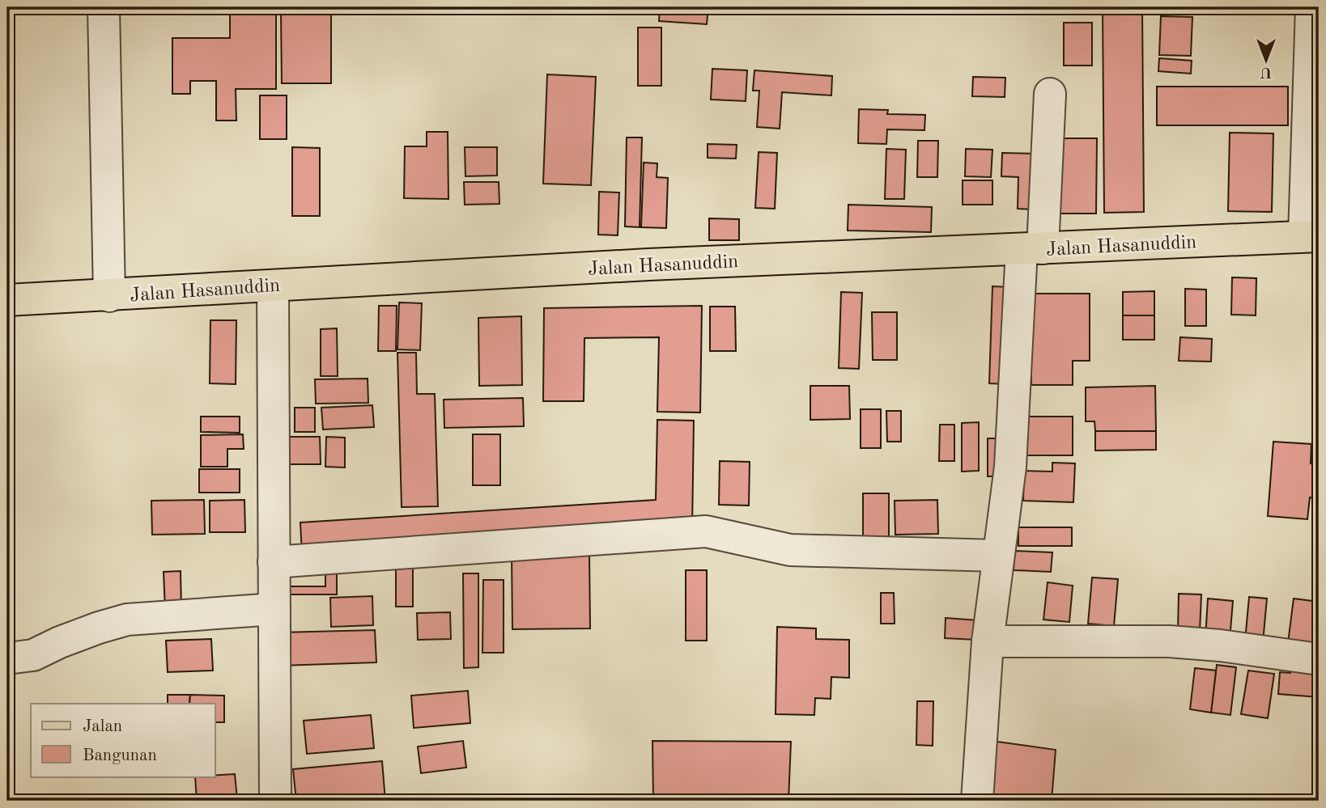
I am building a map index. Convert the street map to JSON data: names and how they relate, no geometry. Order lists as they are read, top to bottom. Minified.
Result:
{"streets":{"main road":["Jalan Hasanuddin"]},"legend":["Jalan","Bangunan"],"north":"bottom"}
